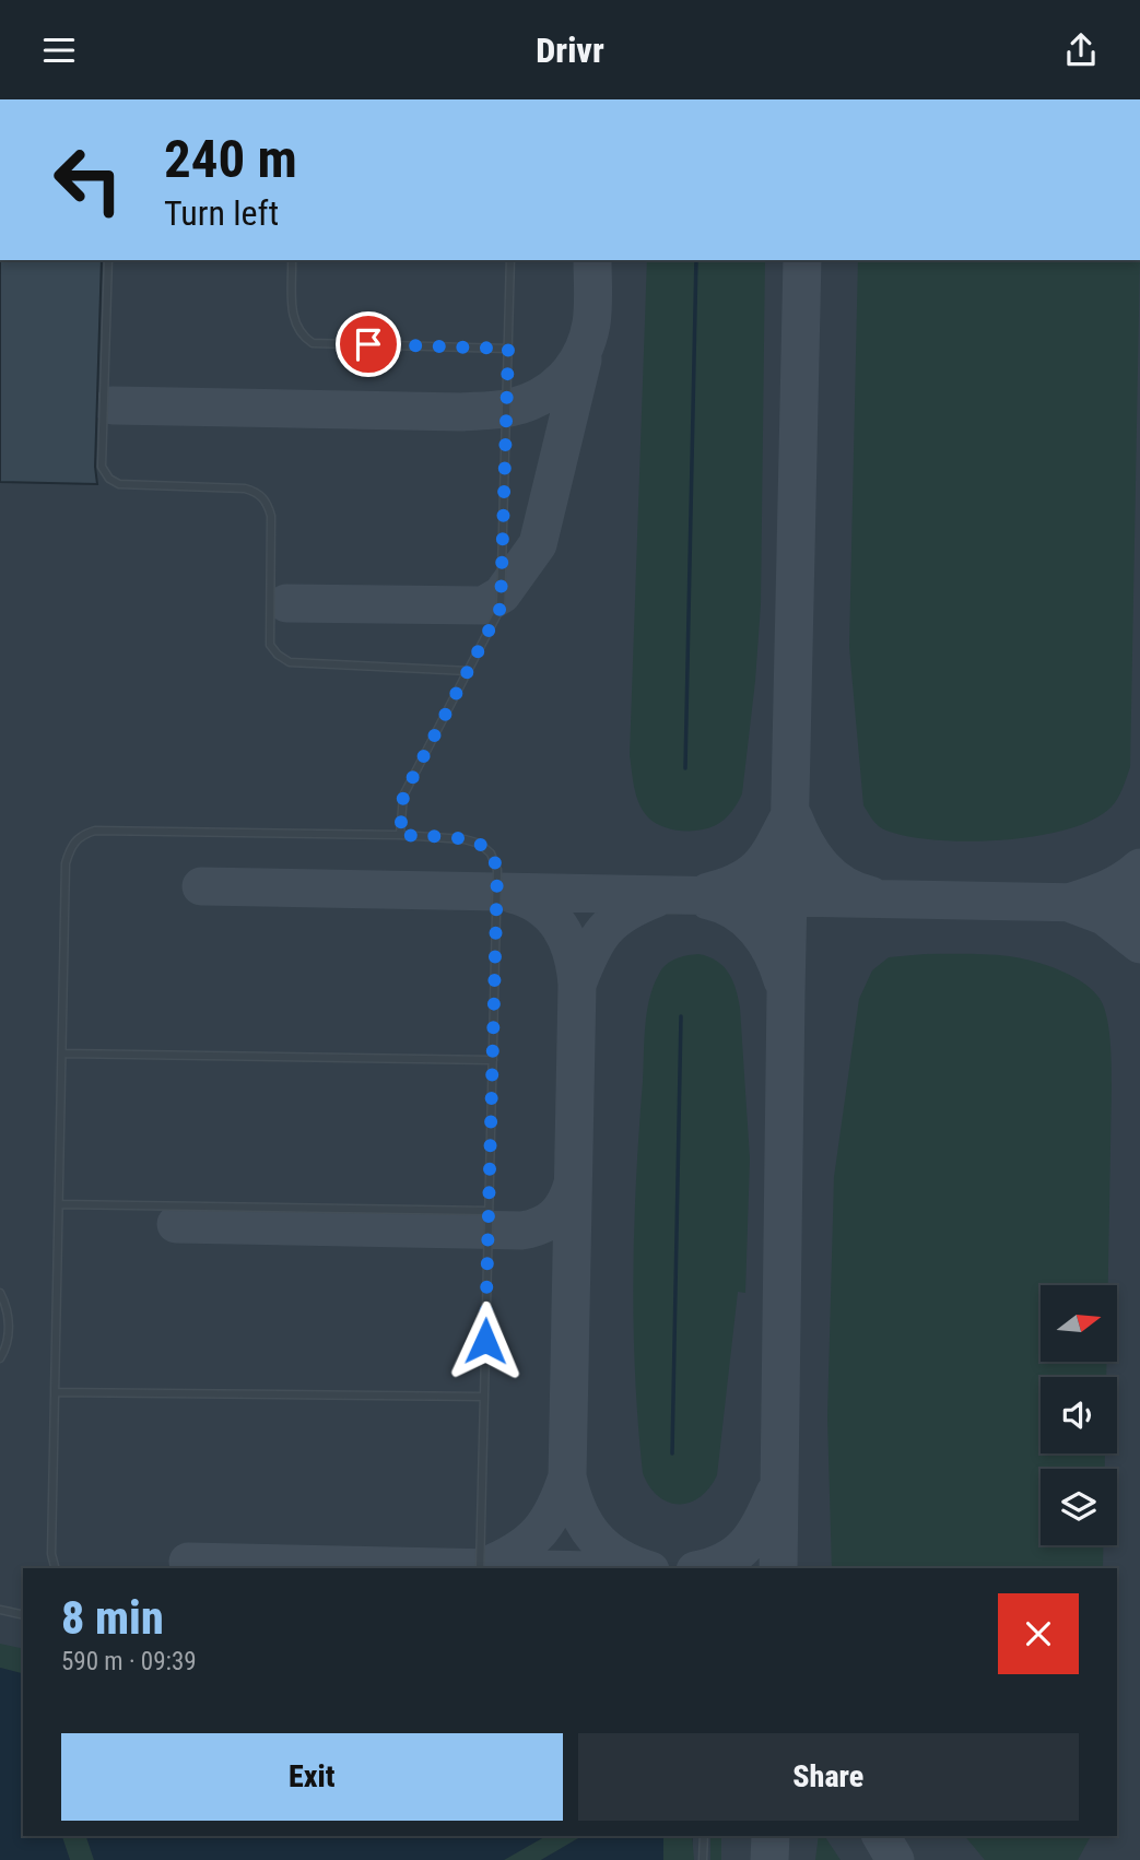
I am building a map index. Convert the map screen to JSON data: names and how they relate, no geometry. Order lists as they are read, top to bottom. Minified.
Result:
{"north":"right","page":{"header":"Drivr","turn":["240 m","Turn left"],"heading":["8 min","590 m · 09:39"],"buttons":["Exit","Share"]}}
